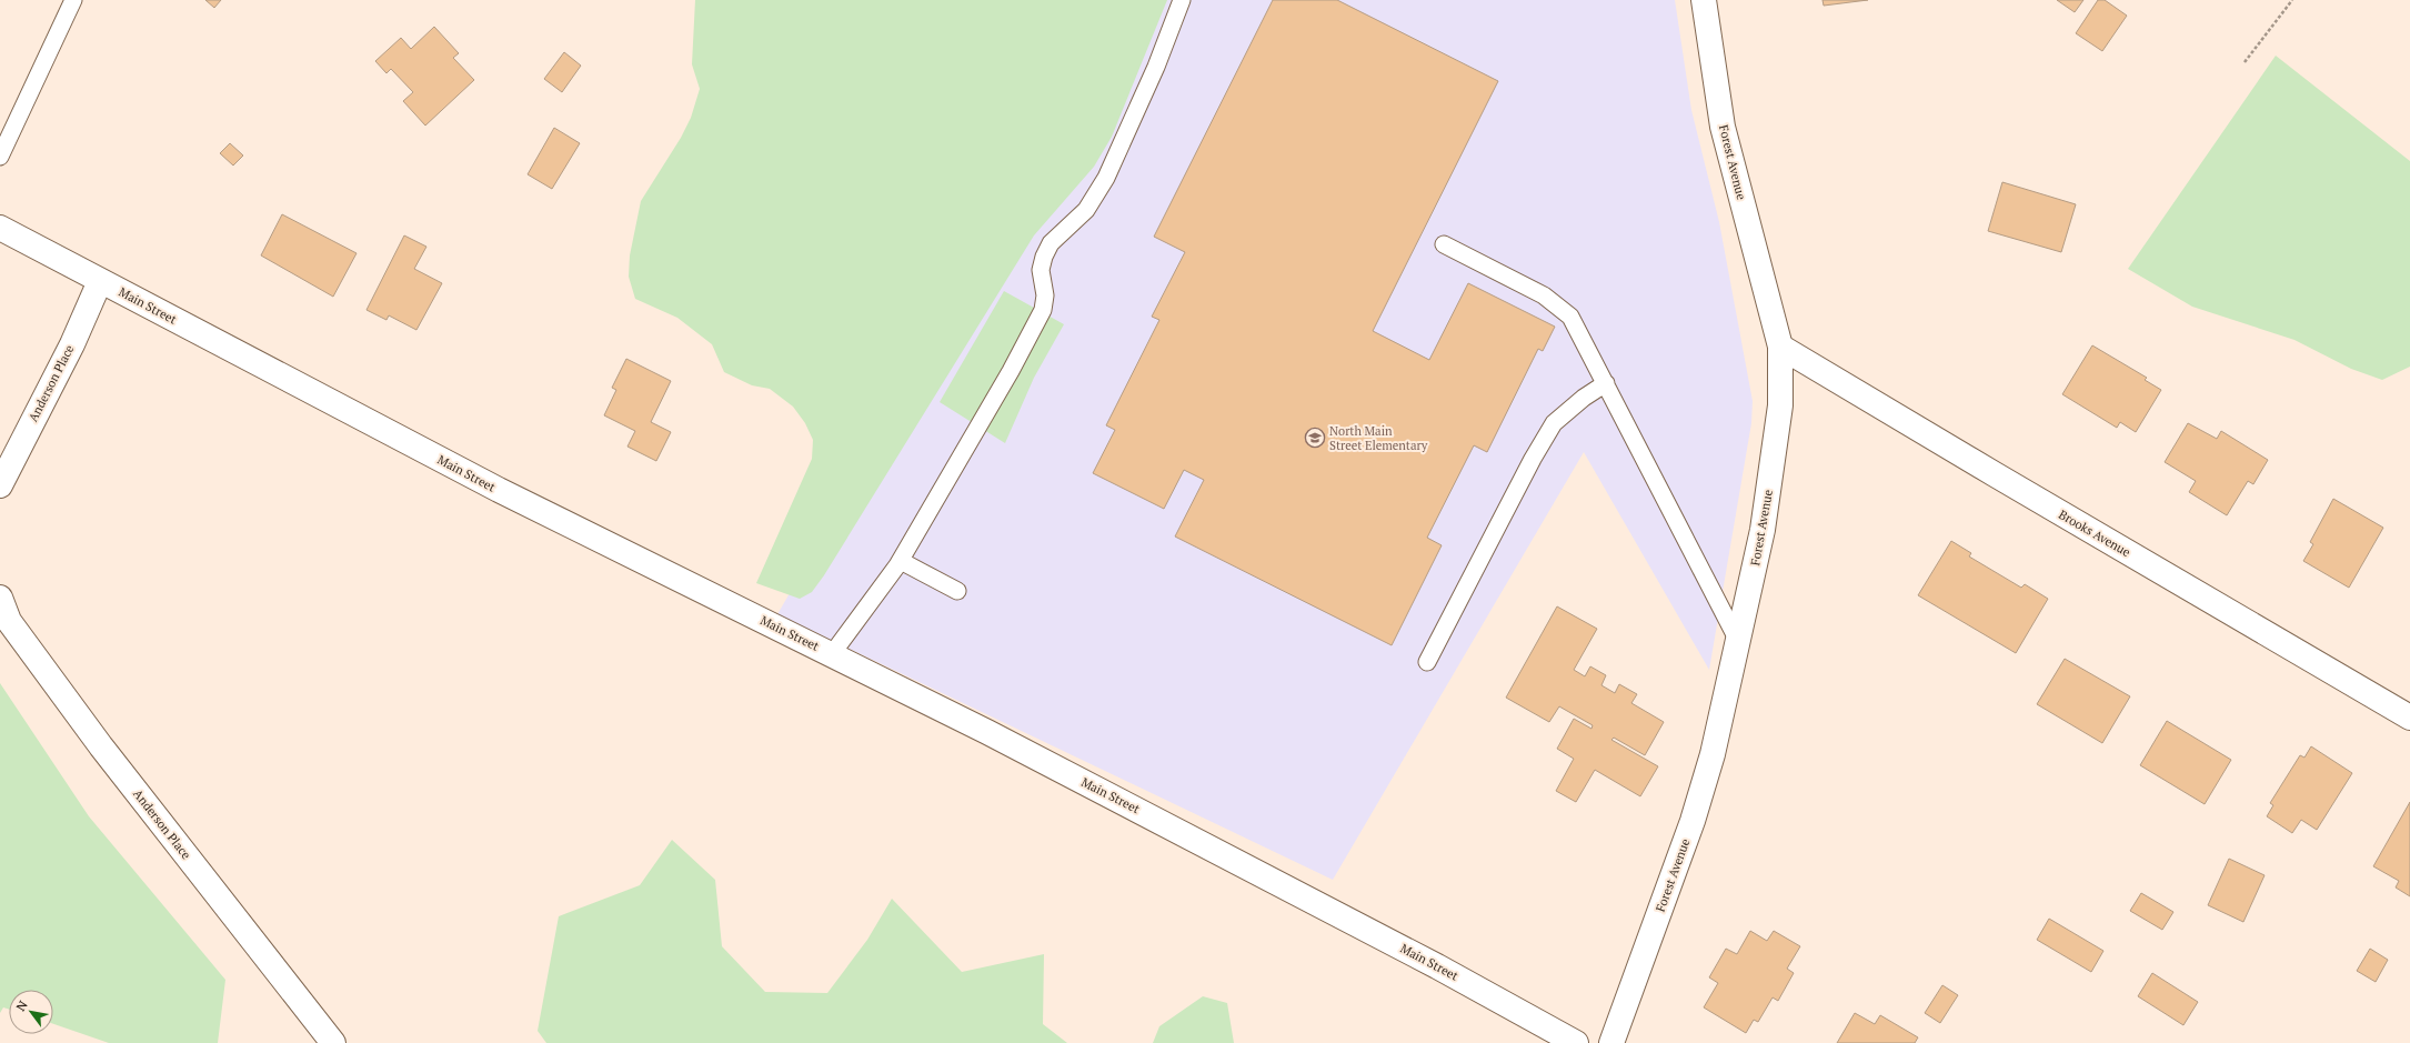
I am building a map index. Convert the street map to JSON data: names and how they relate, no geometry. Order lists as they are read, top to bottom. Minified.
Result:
{"streets":{"street":["Forest Avenue","Main Street","Anderson Place","Brooks Avenue"]},"crossings":[["Forest Avenue","Brooks Avenue"],["Main Street","Anderson Place"]],"places":{"school or university":["North Main Street Elementary"]},"north":"top left"}
